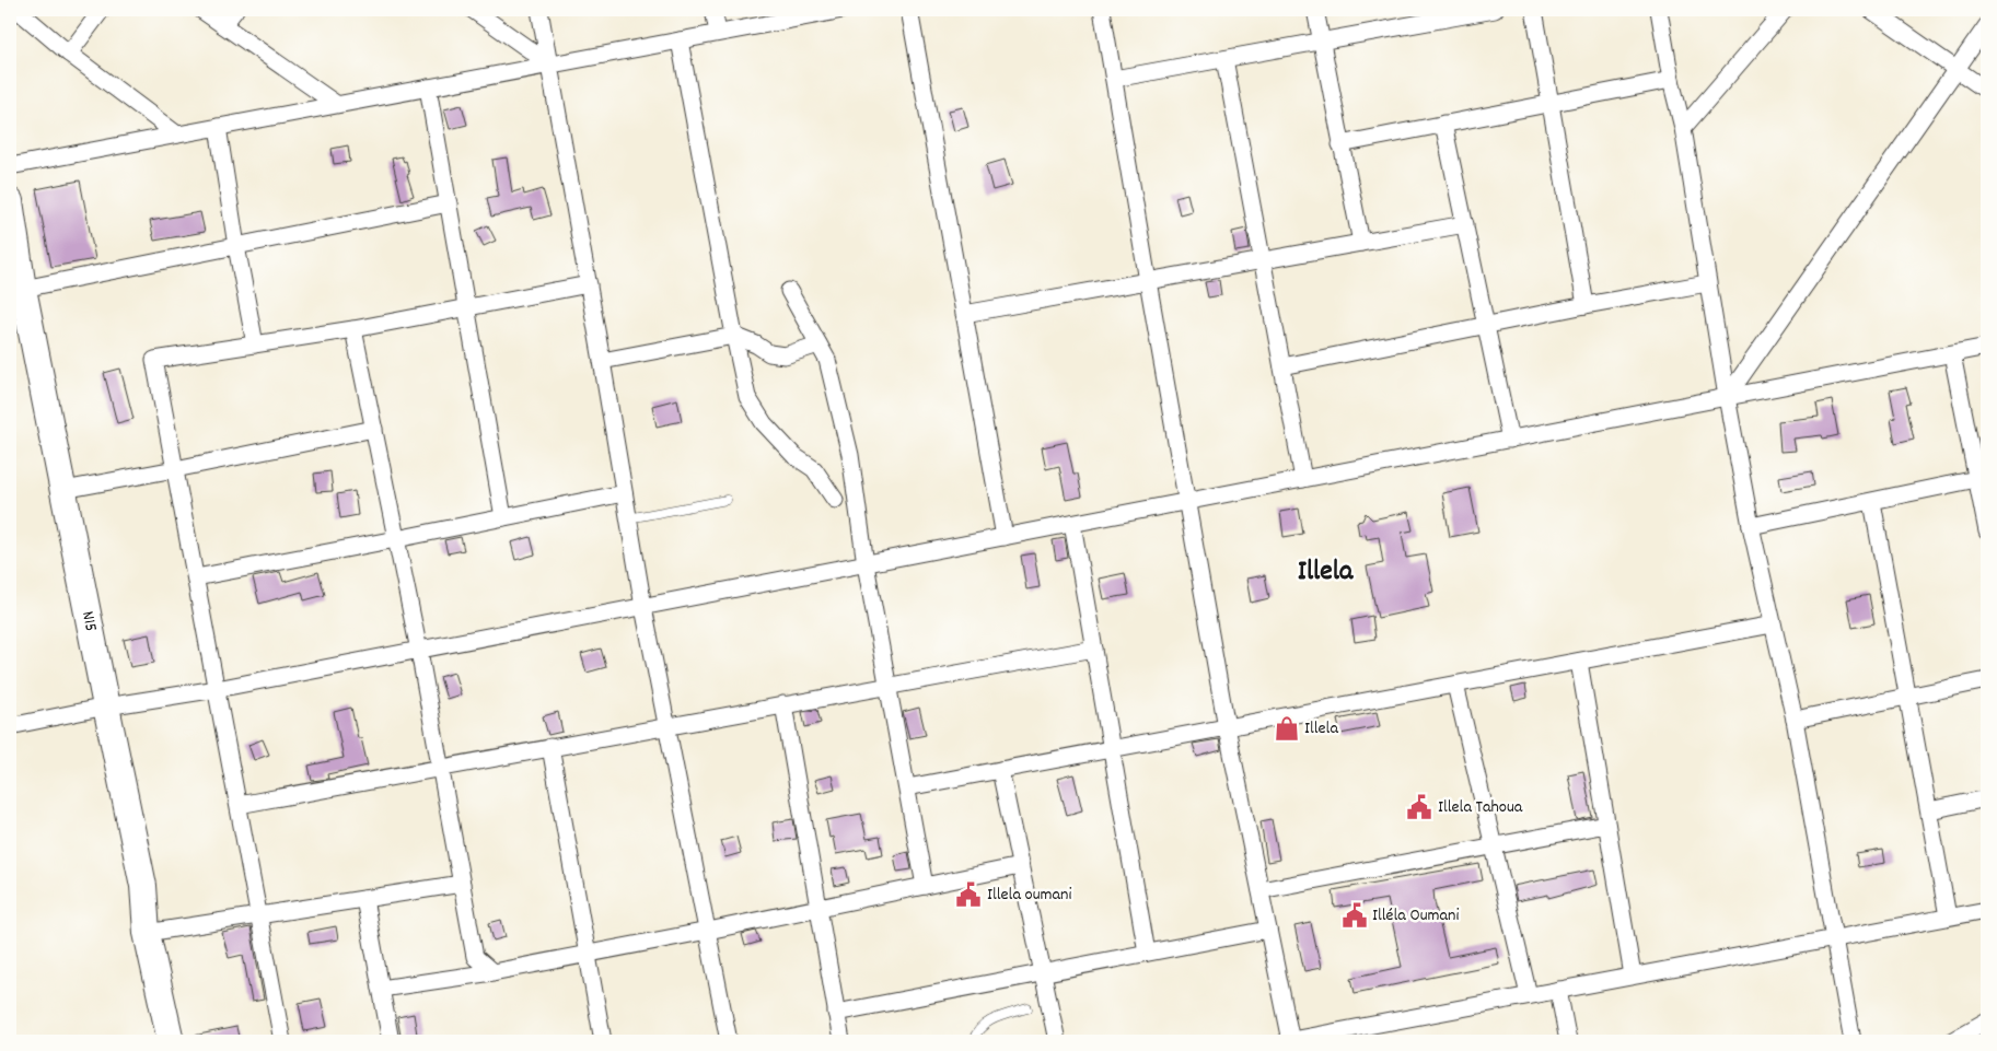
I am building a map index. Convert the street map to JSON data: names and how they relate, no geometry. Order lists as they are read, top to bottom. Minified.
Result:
{"streets":{"main road":["N15"]},"districts":["Illela"],"places":{"shop":["Illela"],"public building":["Illela Tahoua","Illela oumani","Illéla Oumani"]}}
